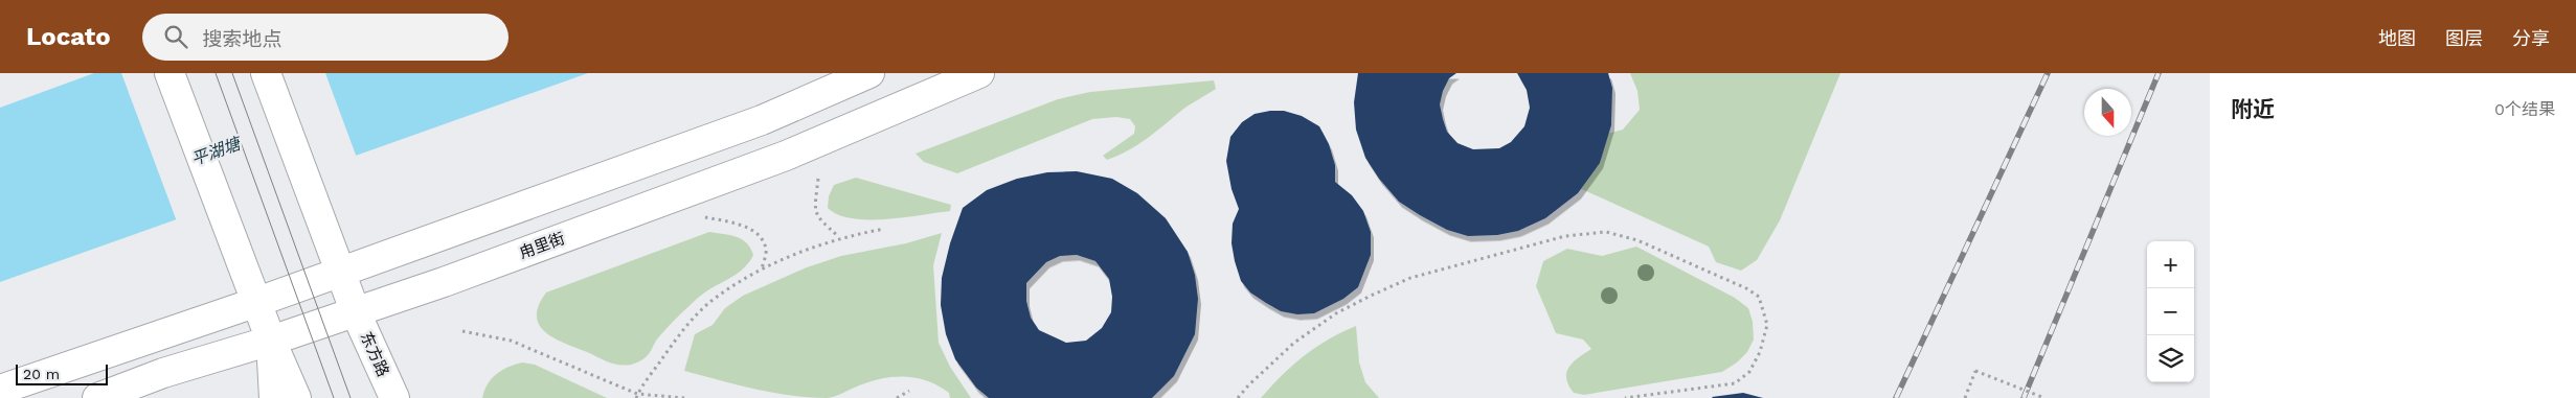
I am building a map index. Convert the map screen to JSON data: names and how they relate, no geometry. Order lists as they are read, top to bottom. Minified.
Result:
{"streets":{"main road":["甪里街","东方路"]},"crossings":[["甪里街","东方路"]],"water":["平湖塘"],"scale_bar":"20 m","north":"bottom","page":{"header":"Locato","search":"搜索地点","nav":["地图","图层","分享"],"heading":["附近","0个结果"],"map_buttons":["+","−"],"scale":"20 m"}}
